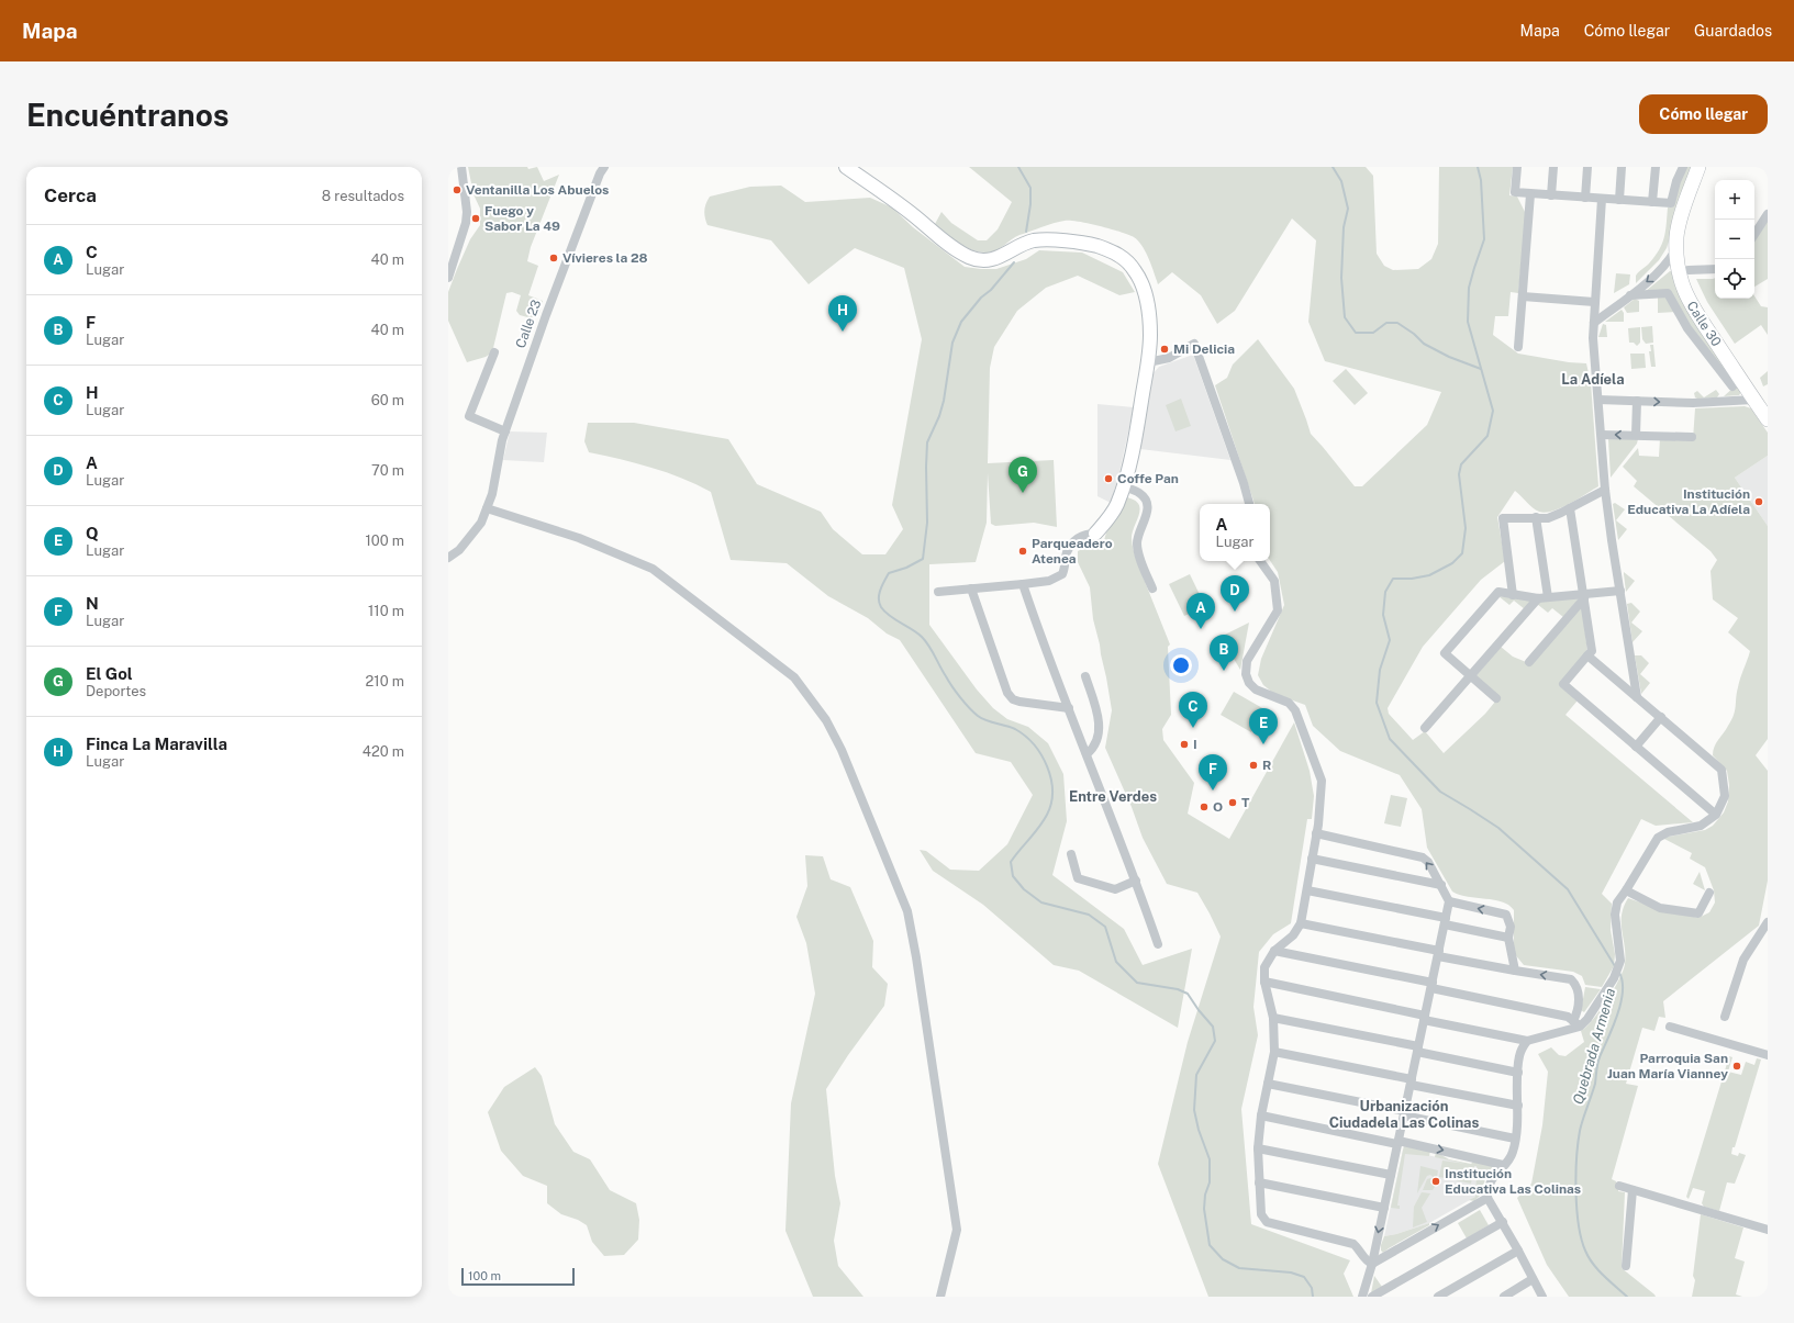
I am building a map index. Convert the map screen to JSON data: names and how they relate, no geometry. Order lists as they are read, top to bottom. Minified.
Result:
{"streets":{"main road":["Calle 30"],"street":["Calle 23"]},"districts":["La Adíela","Entre Verdes","Urbanización Ciudadela Las Colinas"],"water":["Quebrada Armenia"],"places":["Ventanilla Los Abuelos","Fuego y Sabor La 49","Vívieres la 28","Mi Delicia","Coffe Pan","Institución Educativa La Adíela","Parqueadero Atenea","I","R","T","O","Parroquia San Juan María Vianney","Institución Educativa Las Colinas"],"scale_bar":"100 m","page":{"header":"Mapa","nav":["Mapa","Cómo llegar","Guardados"],"buttons":"Cómo llegar","title":"Encuéntranos","heading":["Cerca","8 resultados"],"map_buttons":["+","−"],"list":[{"mark":"A","name":"C","note":"Lugar","value":"40 m"},{"mark":"B","name":"F","note":"Lugar","value":"40 m"},{"mark":"C","name":"H","note":"Lugar","value":"60 m"},{"mark":"D","name":"A","note":"Lugar","value":"70 m"},{"mark":"E","name":"Q","note":"Lugar","value":"100 m"},{"mark":"F","name":"N","note":"Lugar","value":"110 m"},{"mark":"G","name":"El Gol","note":"Deportes","value":"210 m"},{"mark":"H","name":"Finca La Maravilla","note":"Lugar","value":"420 m"}],"pins":["H","G","D","A","B","C","E","F"],"popup":["A","Lugar"],"scale":"100 m"}}
